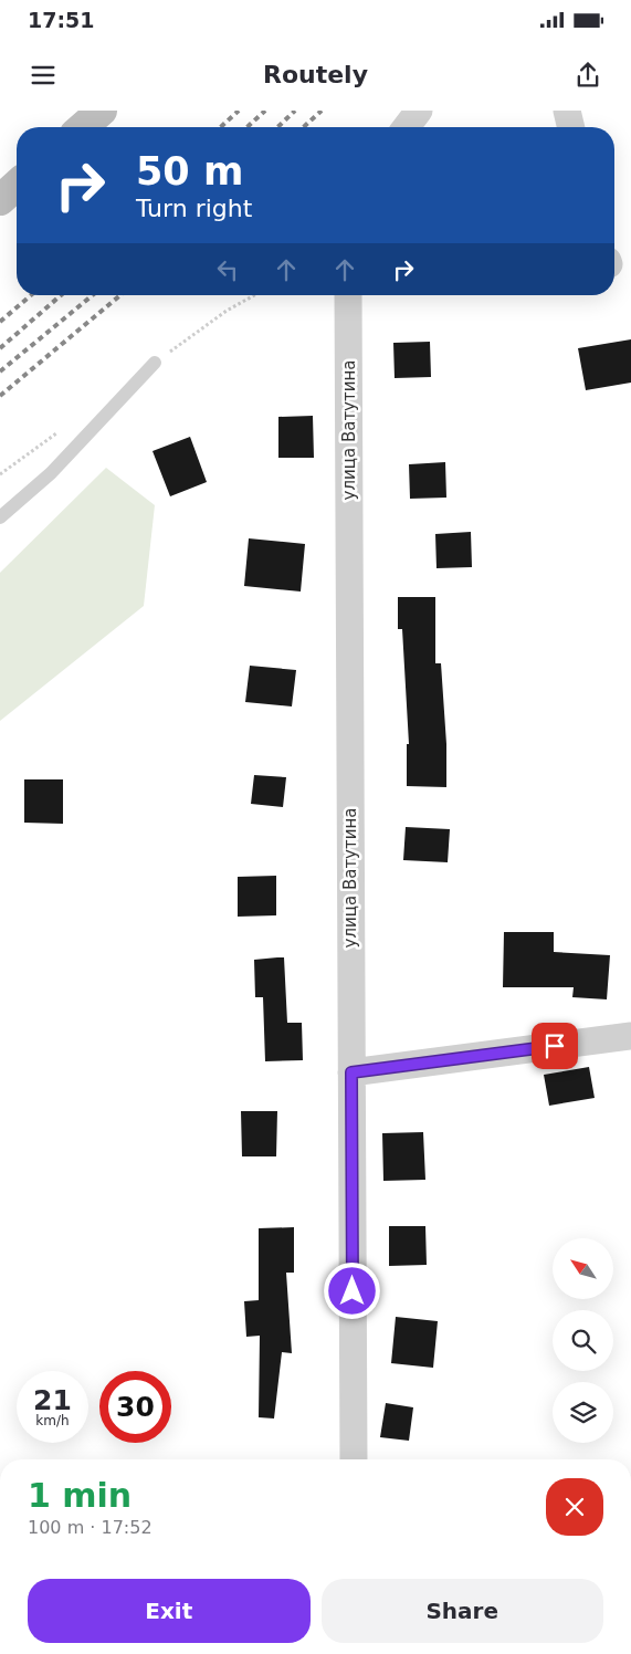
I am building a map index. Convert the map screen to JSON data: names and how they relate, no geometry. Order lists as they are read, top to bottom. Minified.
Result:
{"streets":{"street":["улица Ватутина"]},"north":"top left","page":{"status":"17:51","header":"Routely","turn":["50 m","Turn right"],"speed":"21 km/h","limit":"30","heading":["1 min","100 m · 17:52"],"buttons":["Exit","Share"]}}
